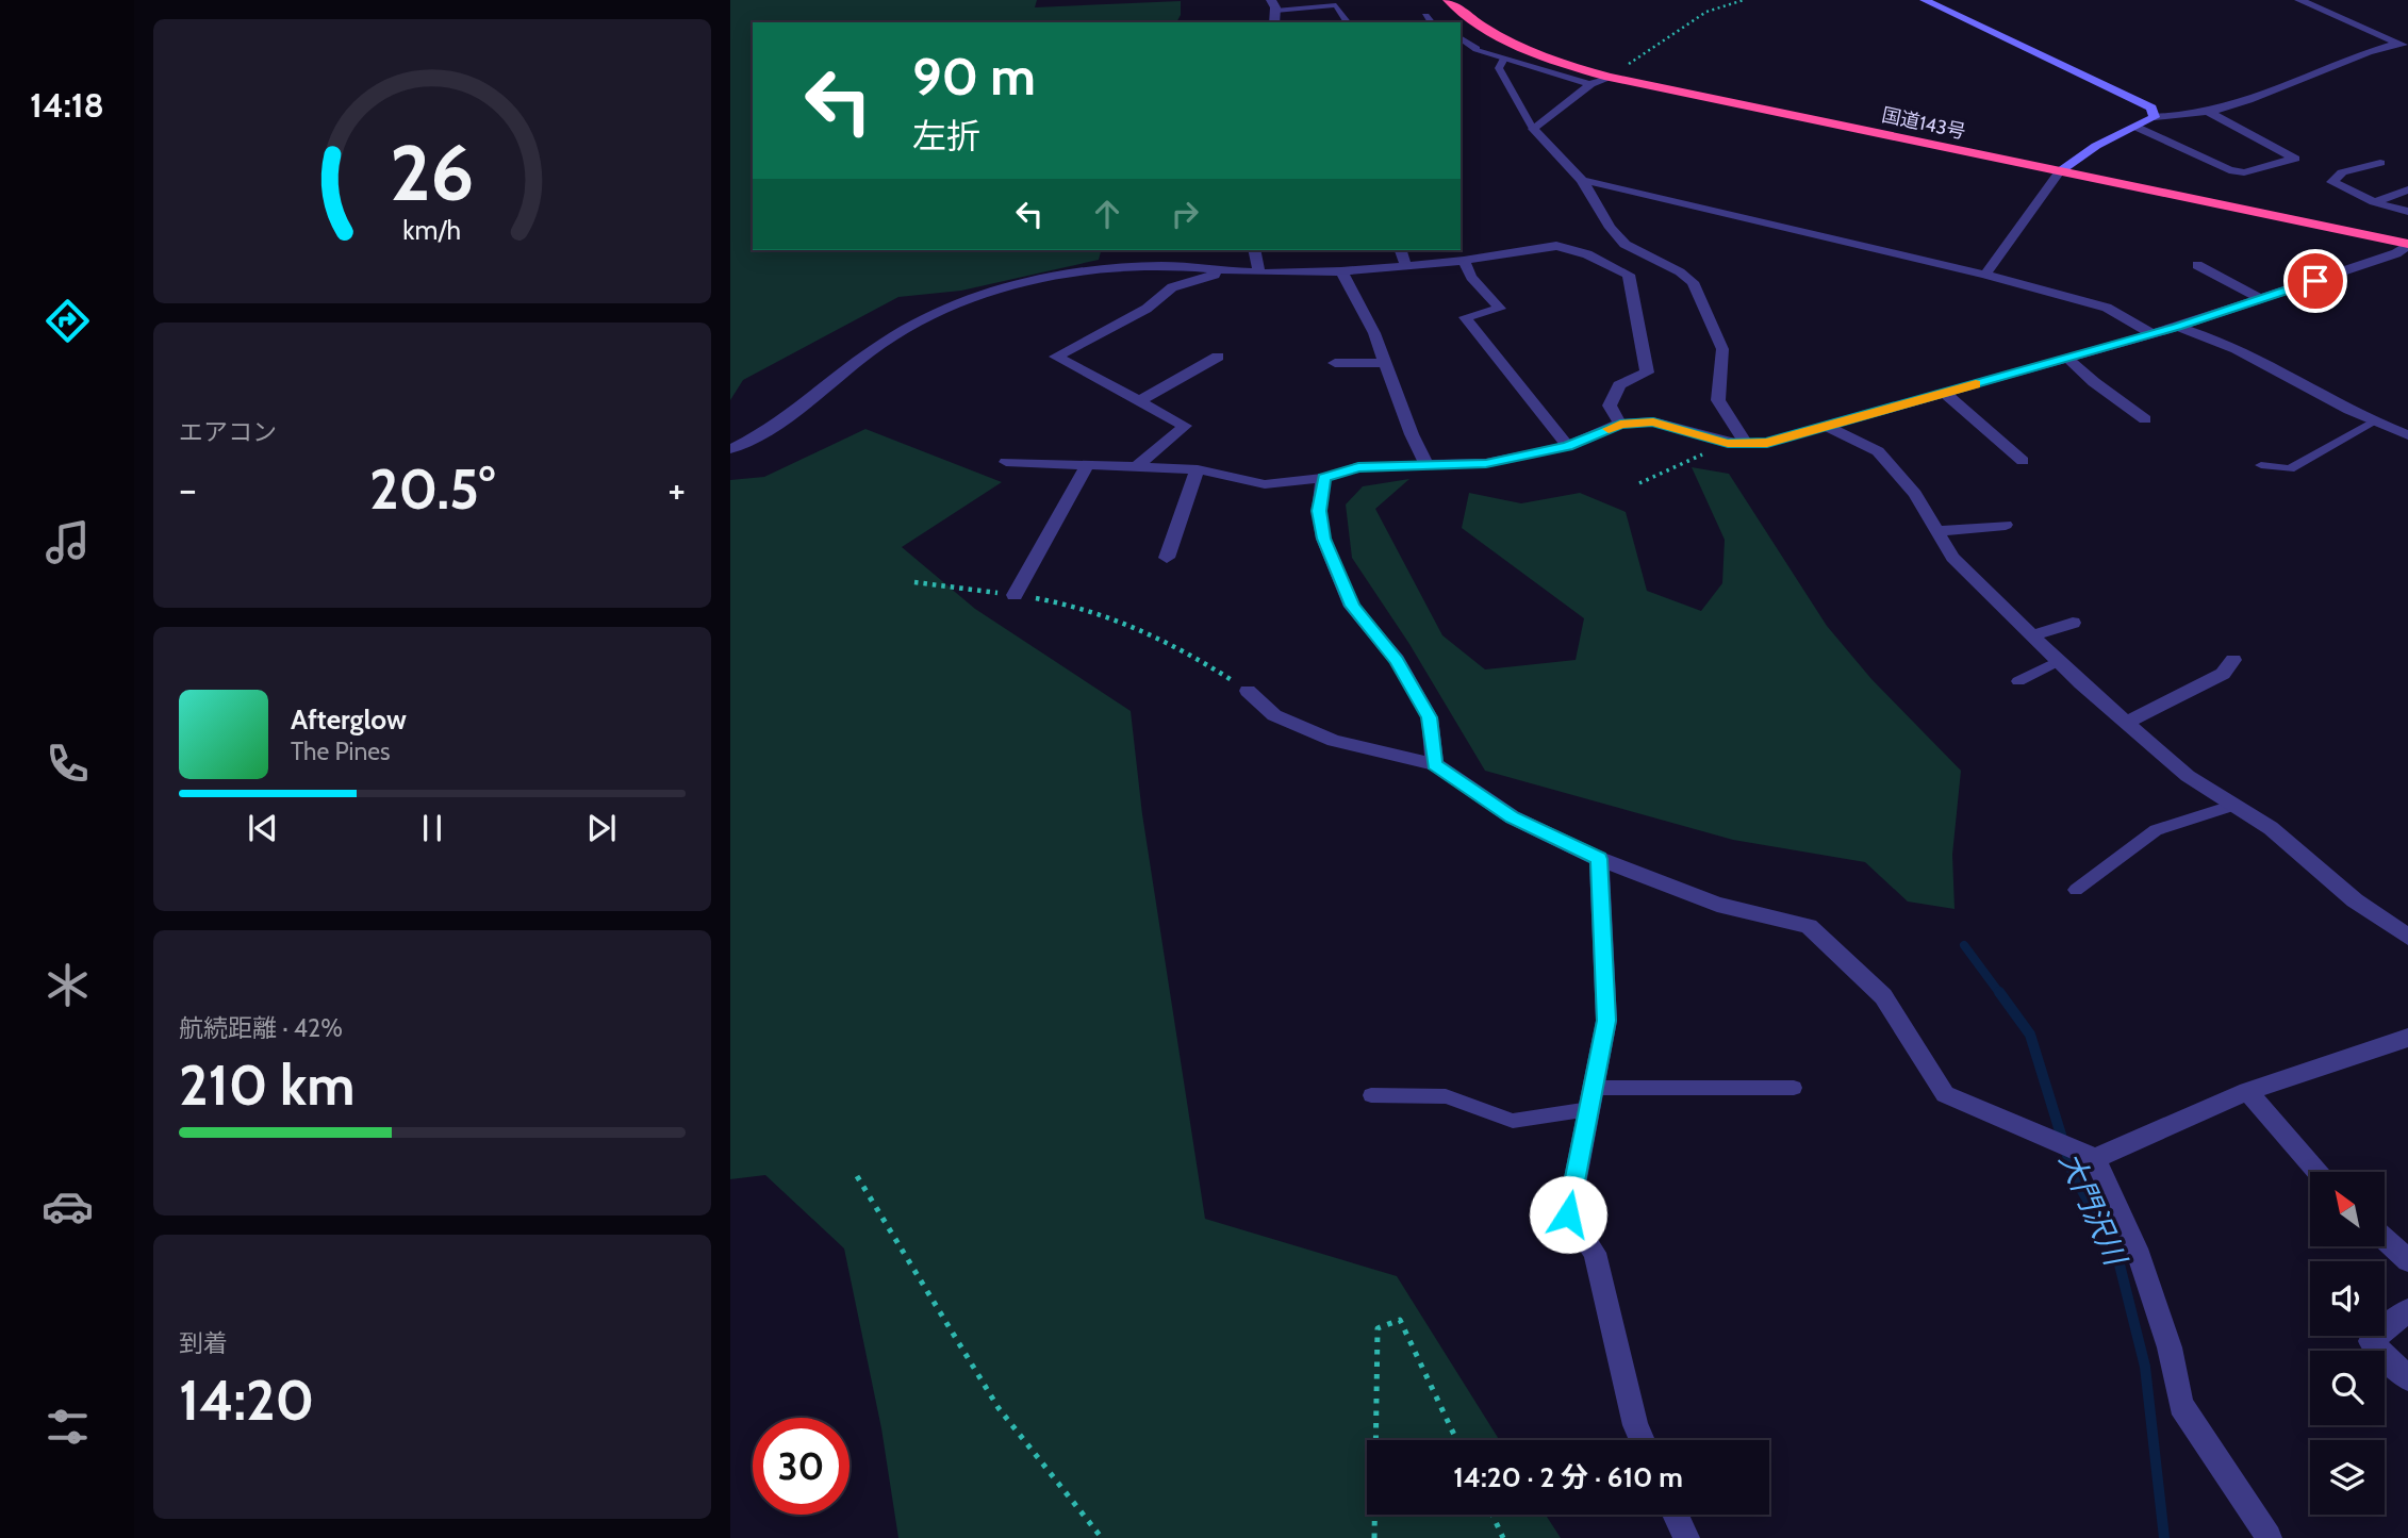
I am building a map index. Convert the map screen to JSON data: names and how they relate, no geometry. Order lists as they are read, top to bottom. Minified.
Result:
{"streets":{"highway":["国道143号"]},"water":["大門沢川"],"north":"top left","page":{"tabs":"14:18","turn":["90 m","左折"],"tile":["エアコン",["航続距離 · 42%","210 km"],["到着","14:20"]],"heat":["−","20.5°","+"],"song":["Afterglow","The Pines"],"limit":"30","trip":"14:20 · 2 分 · 610 m","gauge":["26","km/h"]}}
